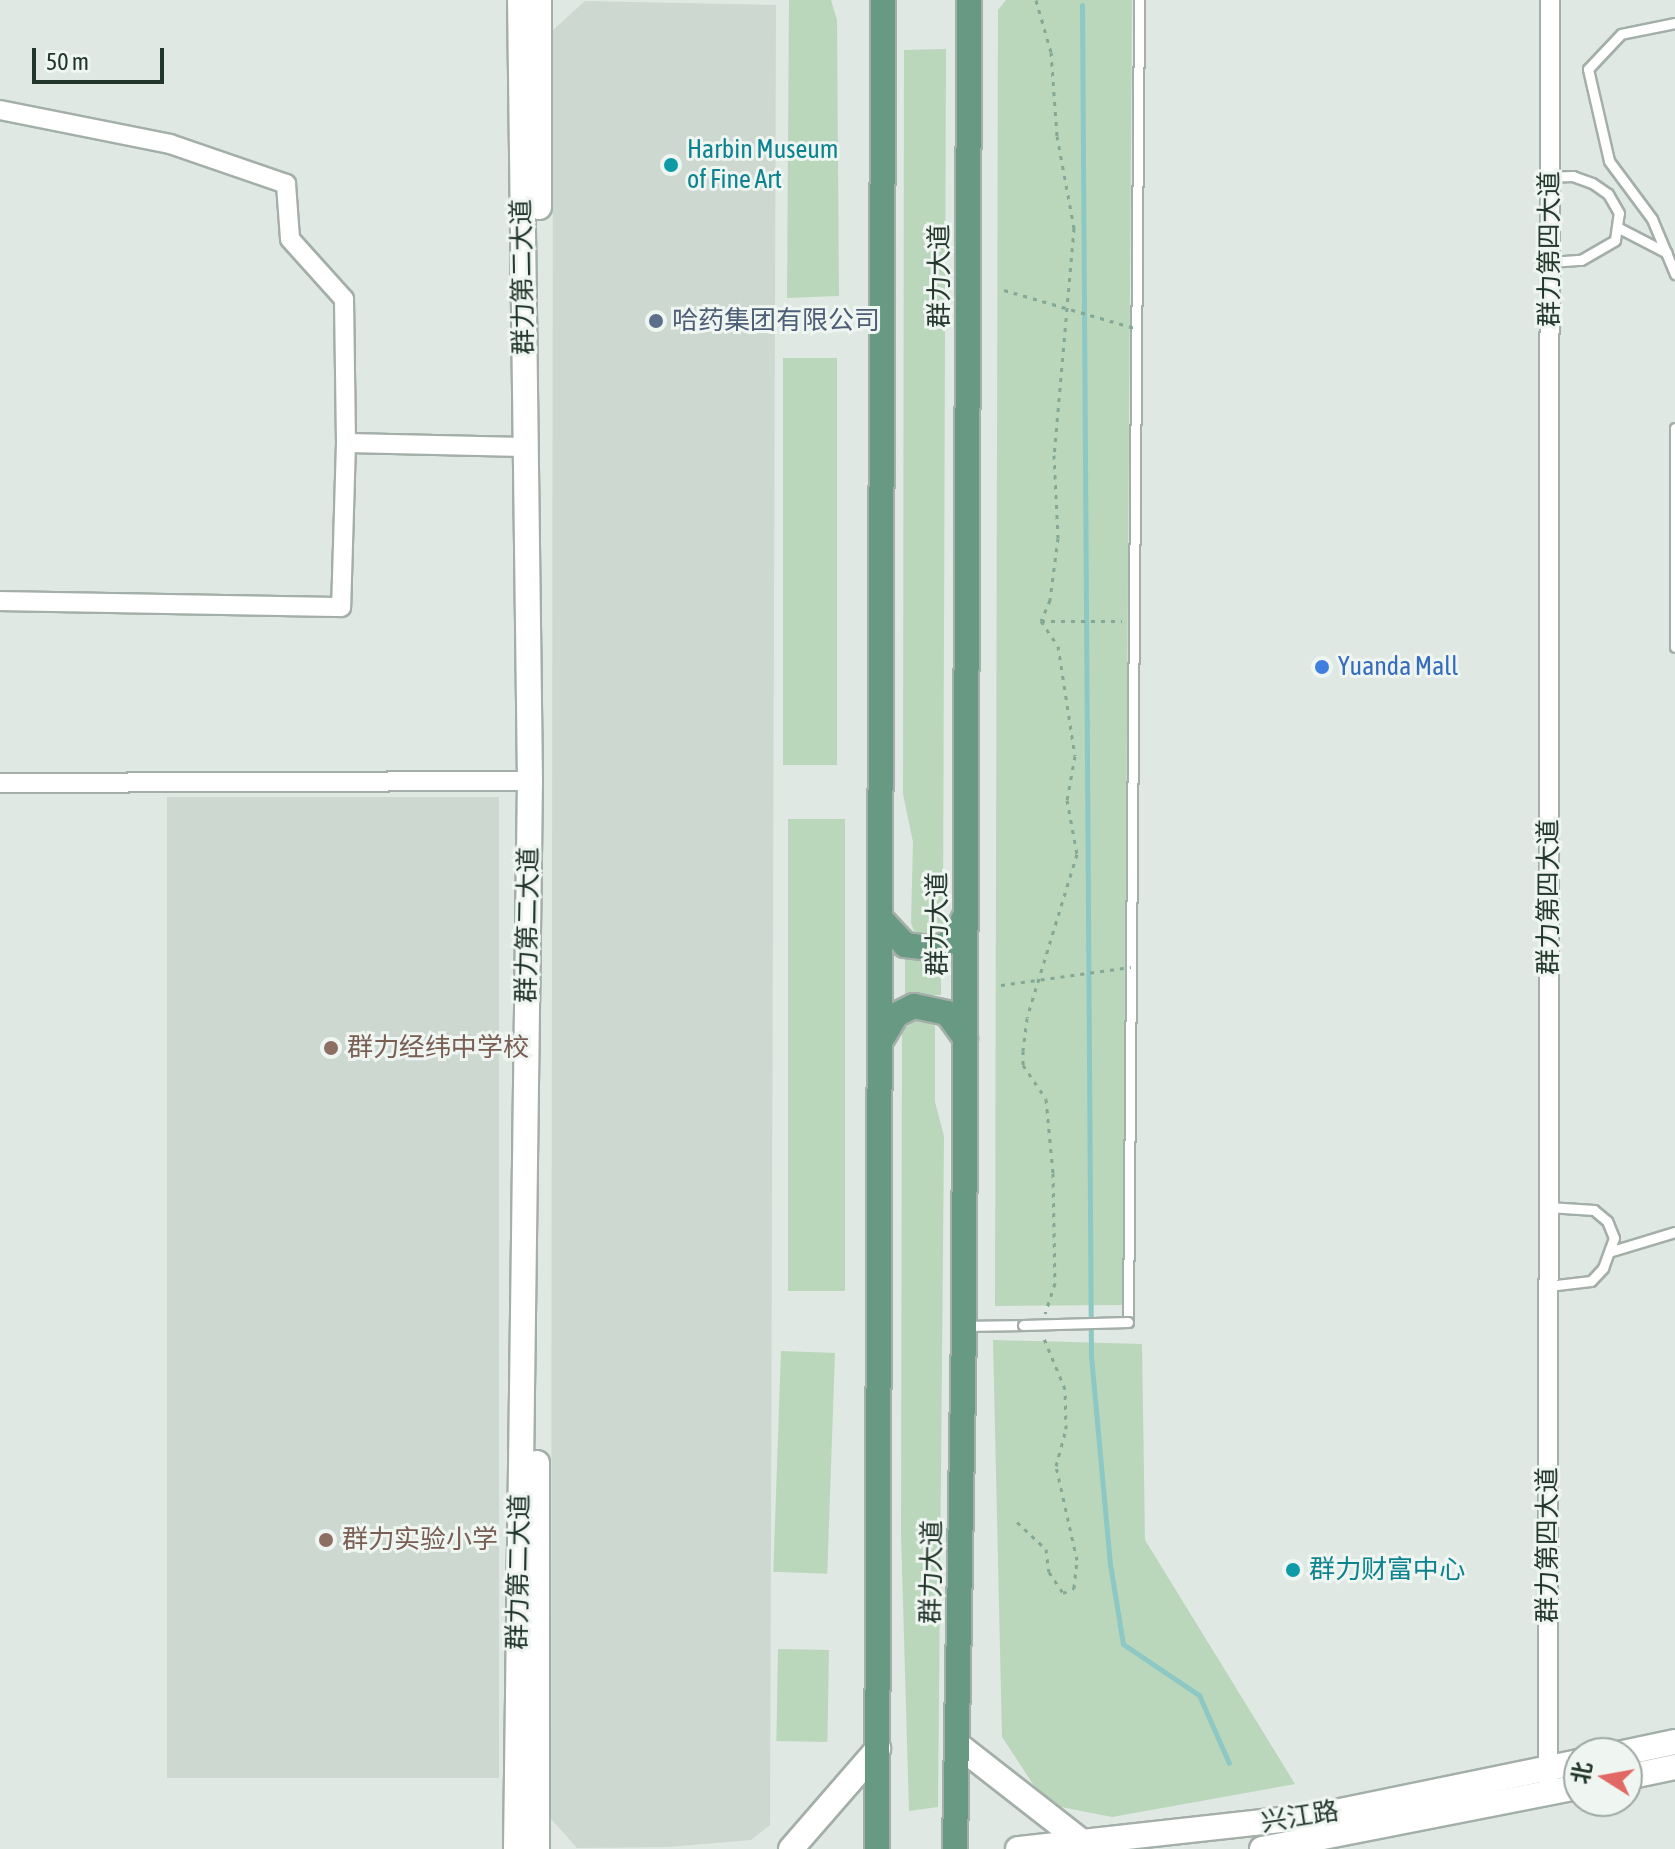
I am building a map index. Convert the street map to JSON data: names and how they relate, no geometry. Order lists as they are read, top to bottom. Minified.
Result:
{"streets":{"main road":["群力大道","群力第二大道","兴江路"],"street":["群力第四大道"]},"crossings":[["群力第四大道","兴江路"]],"places":["Harbin Museum of Fine Art","哈药集团有限公司","Yuanda Mall","群力经纬中学校","群力实验小学","群力财富中心"],"scale_bar":"50 m","north":"left"}
